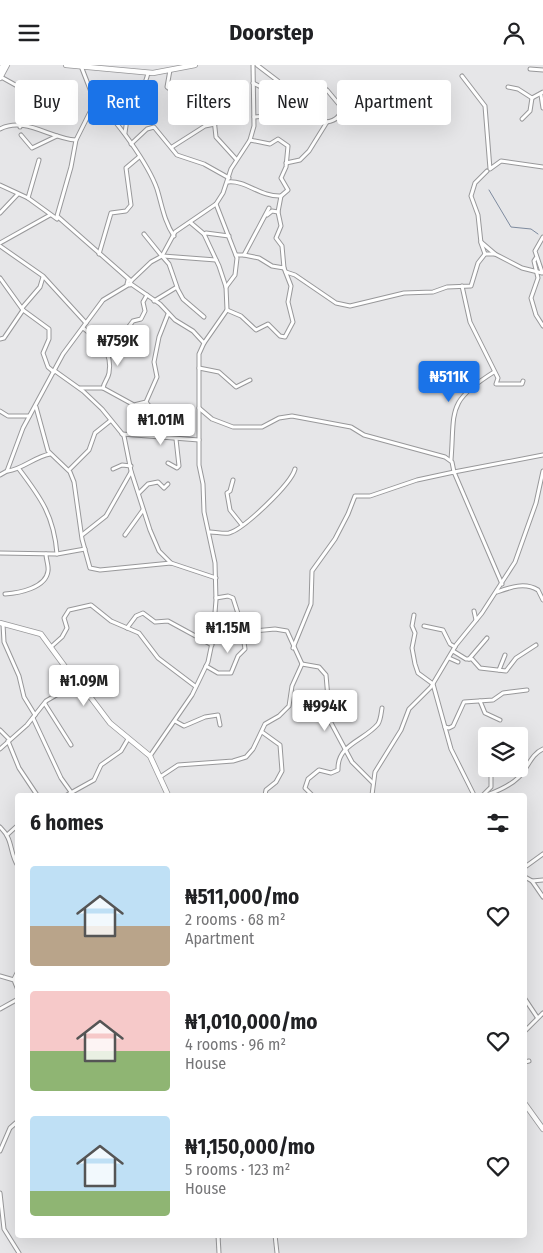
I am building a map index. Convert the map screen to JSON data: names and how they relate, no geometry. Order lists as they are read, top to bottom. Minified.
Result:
{"page":{"header":"Doorstep","chip":["Buy","Rent","Filters","New","Apartment"],"price":["₦759K","₦511K","₦1.01M","₦1.15M","₦1.09M","₦994K"],"heading":"6 homes","list":[{"name":"₦511,000/mo","note":"2 rooms · 68 m² · Apartment"},{"name":"₦1,010,000/mo","note":"4 rooms · 96 m² · House"},{"name":"₦1,150,000/mo","note":"5 rooms · 123 m² · House"}]}}
